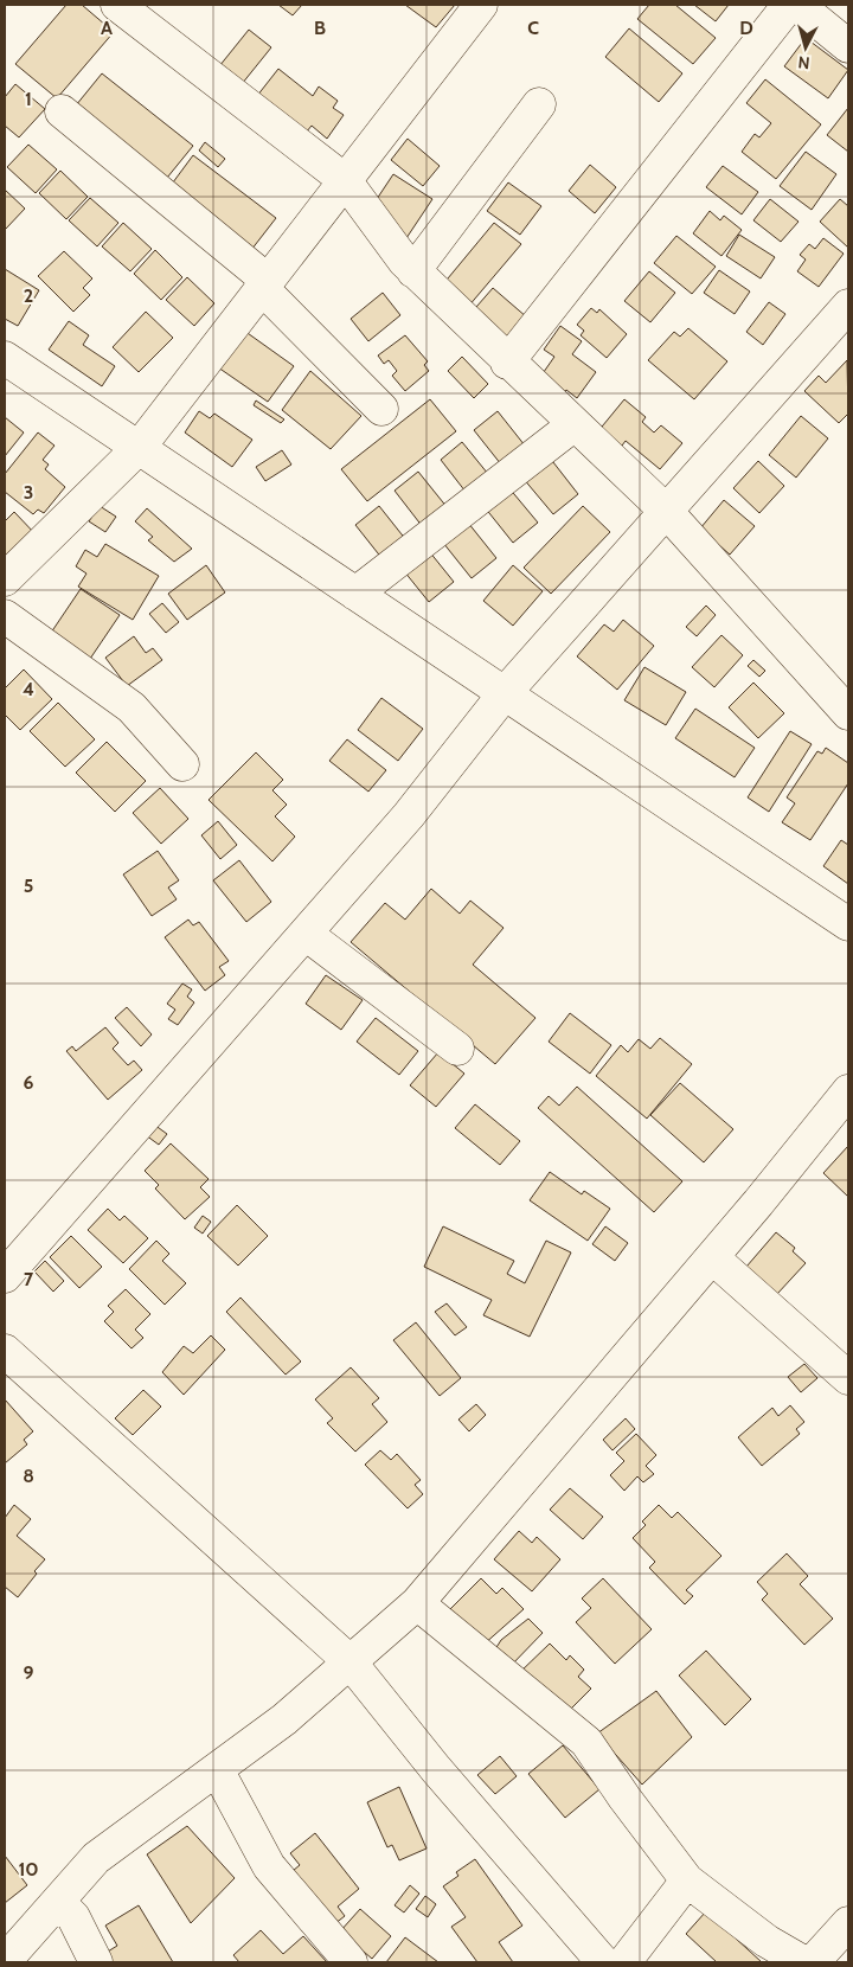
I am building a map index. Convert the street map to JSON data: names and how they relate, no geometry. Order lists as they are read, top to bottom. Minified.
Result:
{"north":"bottom","grid":{"columns":["A","B","C","D"],"rows":["1","2","3","4","5","6","7","8","9","10"]}}
